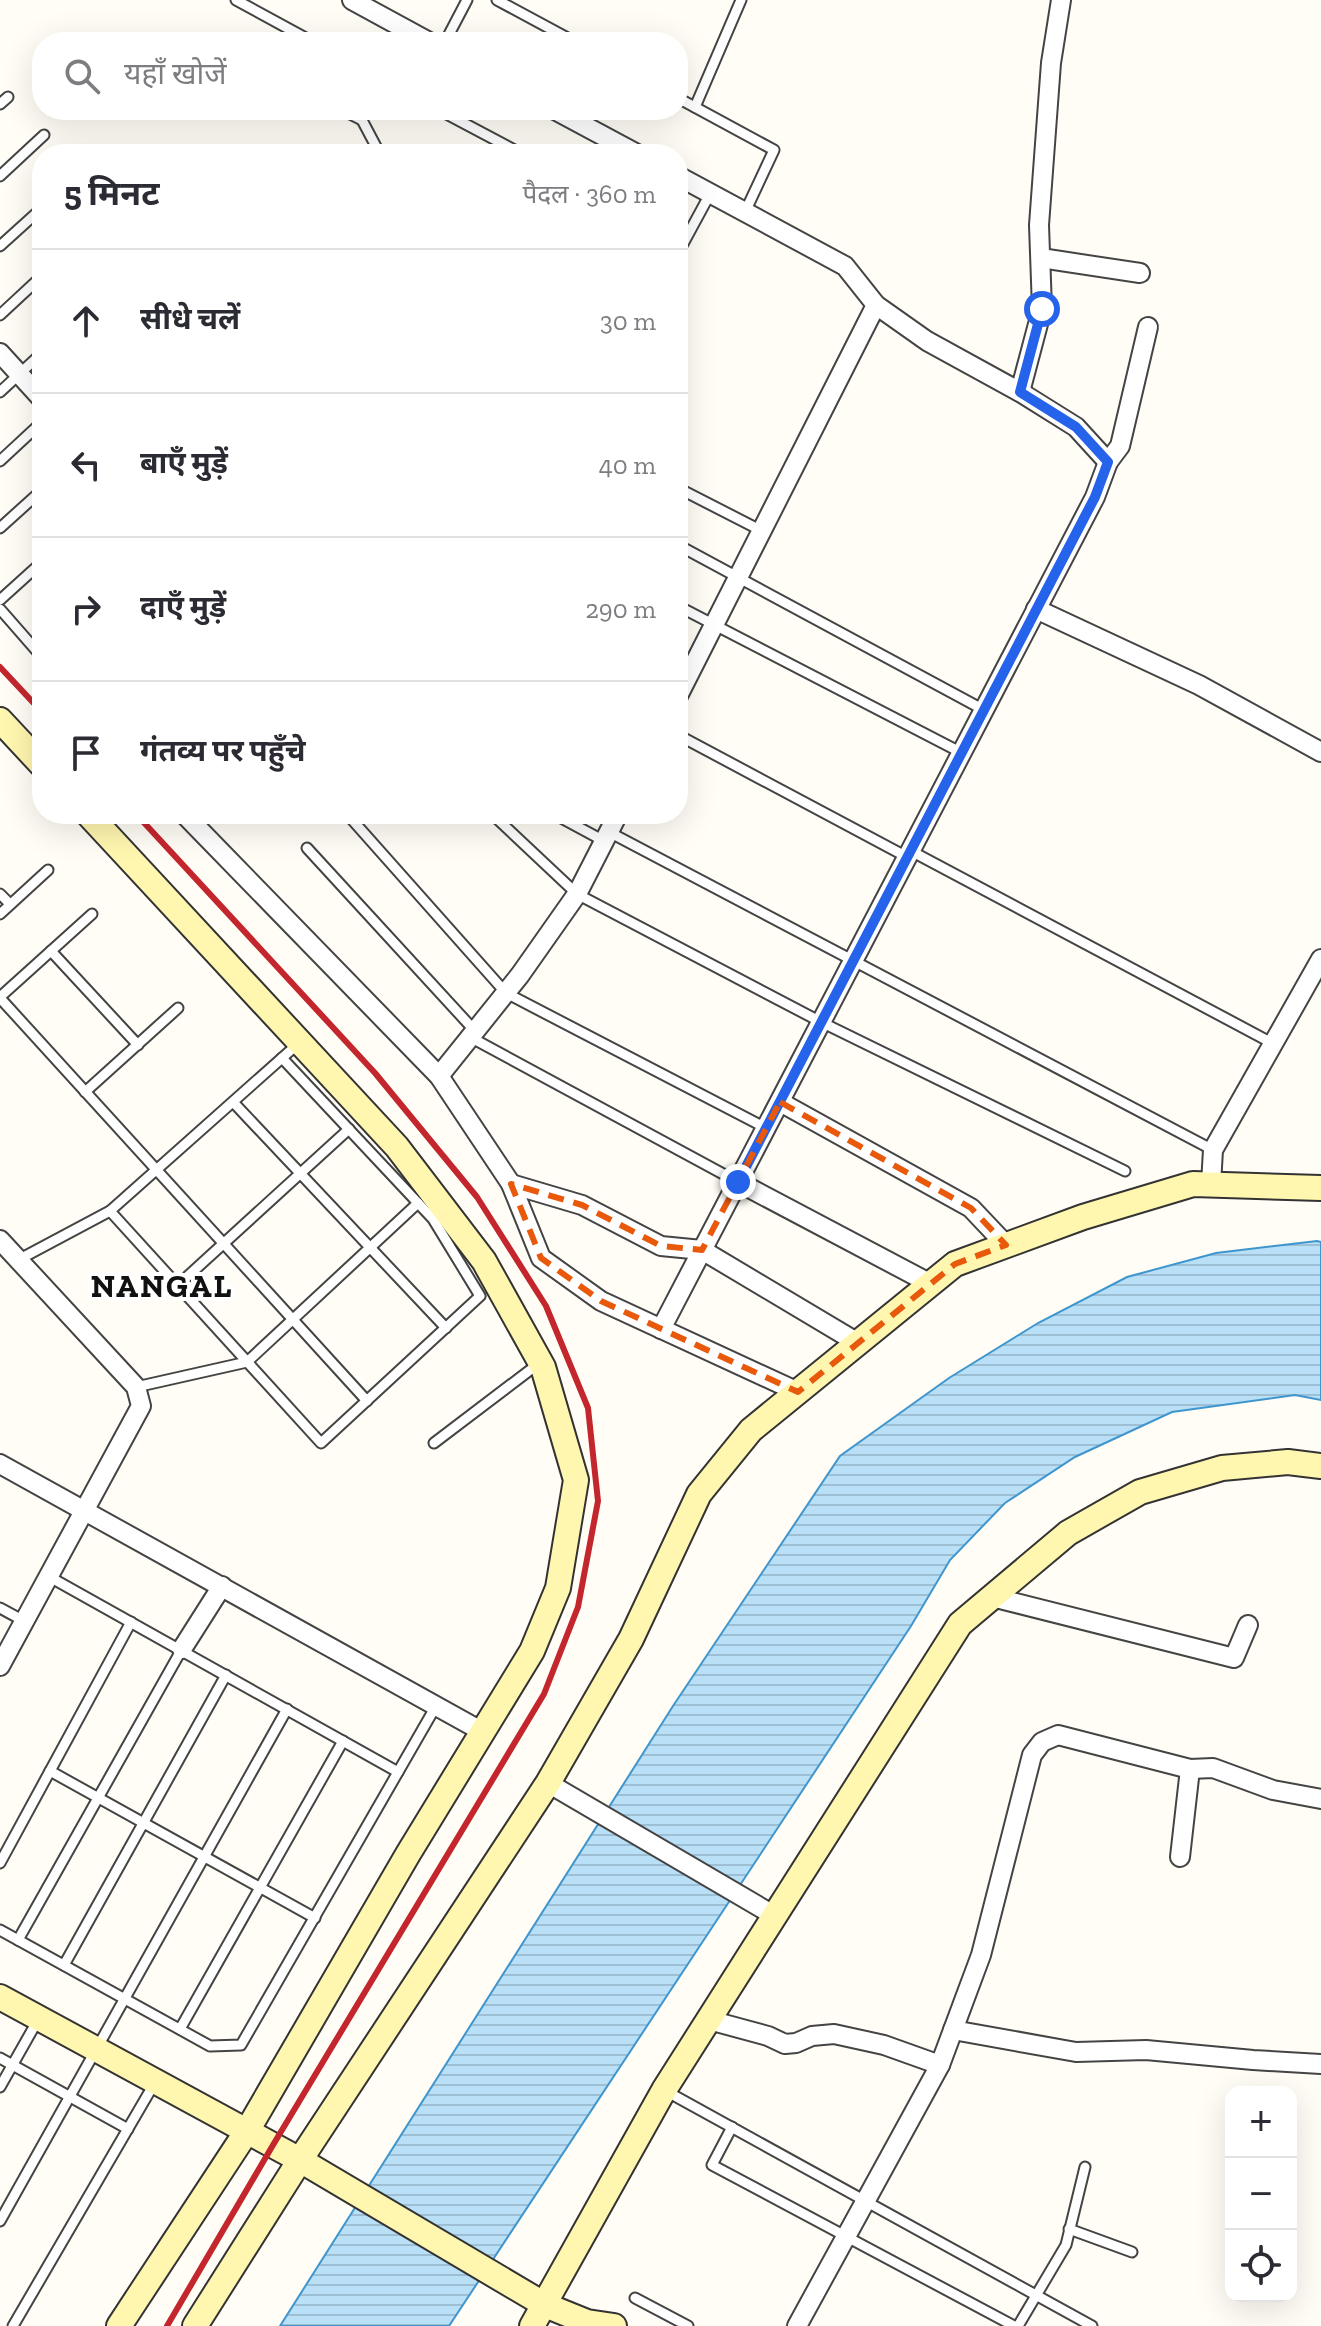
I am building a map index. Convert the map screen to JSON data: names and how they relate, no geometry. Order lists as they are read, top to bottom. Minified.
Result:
{"districts":["NANGAL"],"page":{"search":"यहाँ खोजें","heading":["5 मिनट","पैदल · 360 m"],"list":[["सीधे चलें","30 m"],["बाएँ मुड़ें","40 m"],["दाएँ मुड़ें","290 m"],"गंतव्य पर पहुँचे"],"map_buttons":["+","−"]}}
